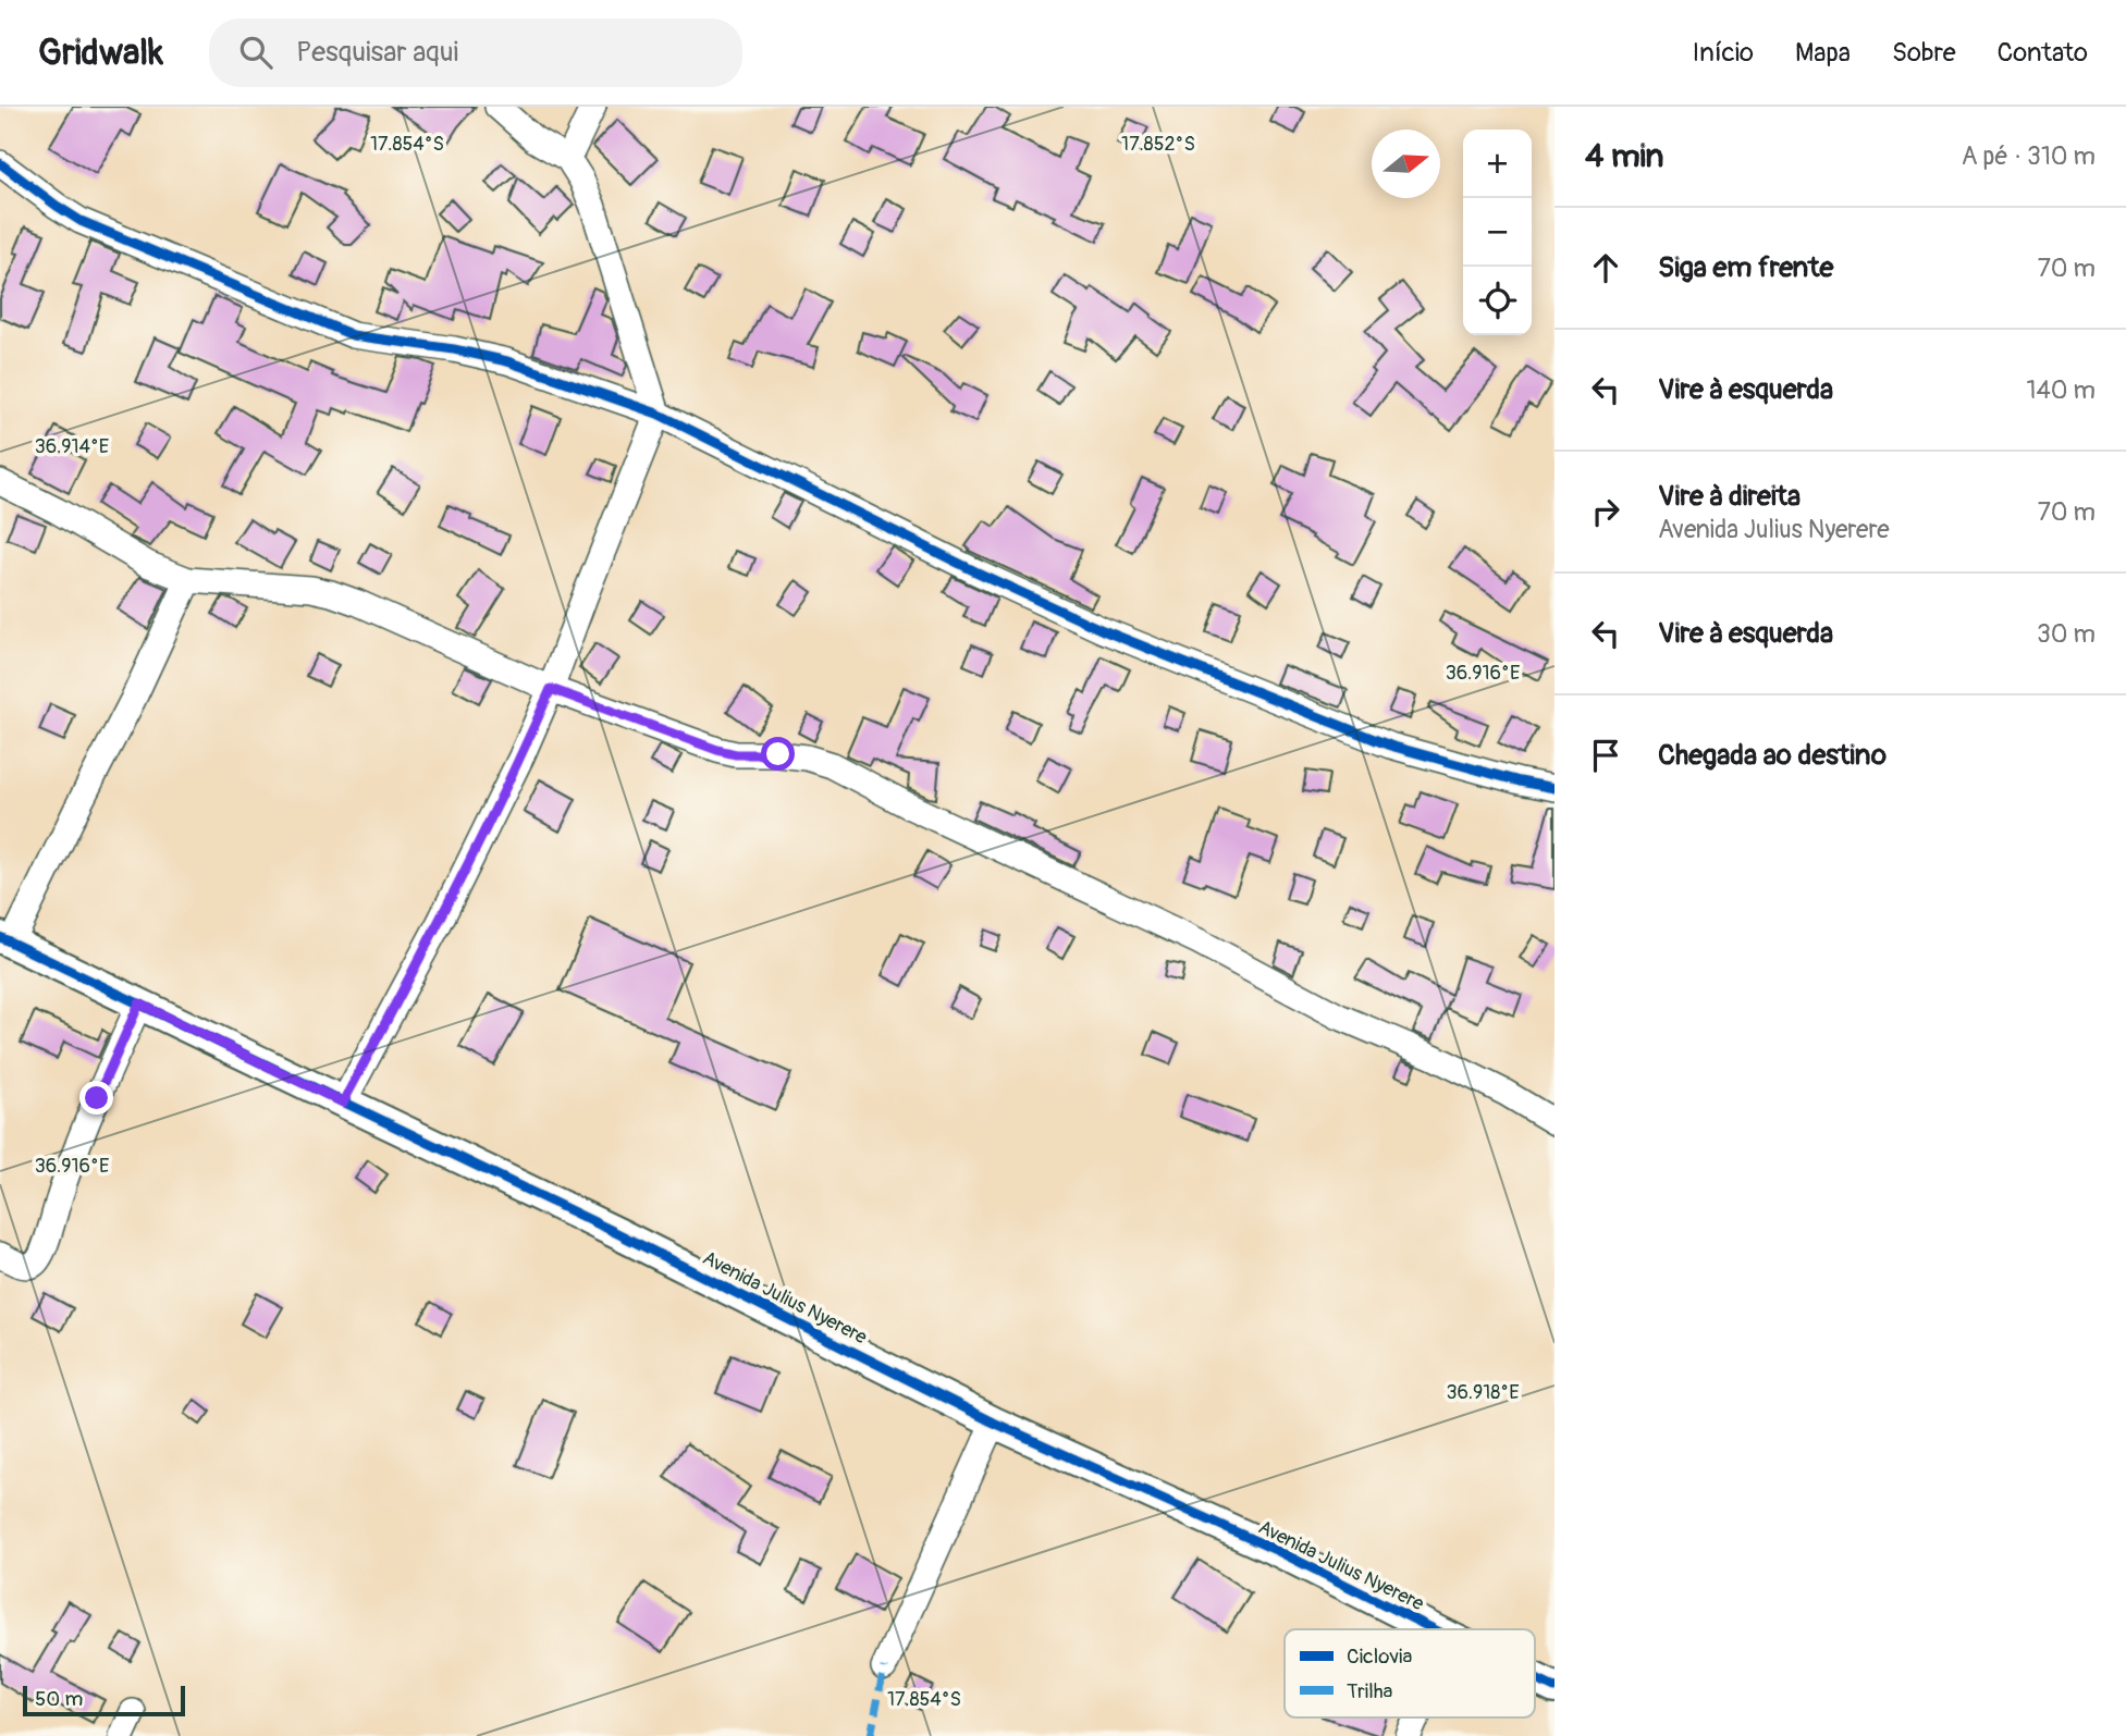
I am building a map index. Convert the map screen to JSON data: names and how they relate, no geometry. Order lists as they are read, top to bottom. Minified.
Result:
{"streets":{"street":["Avenida Julius Nyerere"]},"legend":["Ciclovia","Trilha"],"scale_bar":"50 m","north":"right","page":{"header":"Gridwalk","search":"Pesquisar aqui","nav":["Início","Mapa","Sobre","Contato"],"heading":["4 min","A pé · 310 m"],"map_buttons":["+","−"],"list":[["Siga em frente","70 m"],["Vire à esquerda","140 m"],["Vire à direita","Avenida Julius Nyerere","70 m"],["Vire à esquerda","30 m"],"Chegada ao destino"],"scale":"50 m"},"coordinates":["17.854°S","17.852°S","36.914°E","36.916°E","36.918°E"]}
